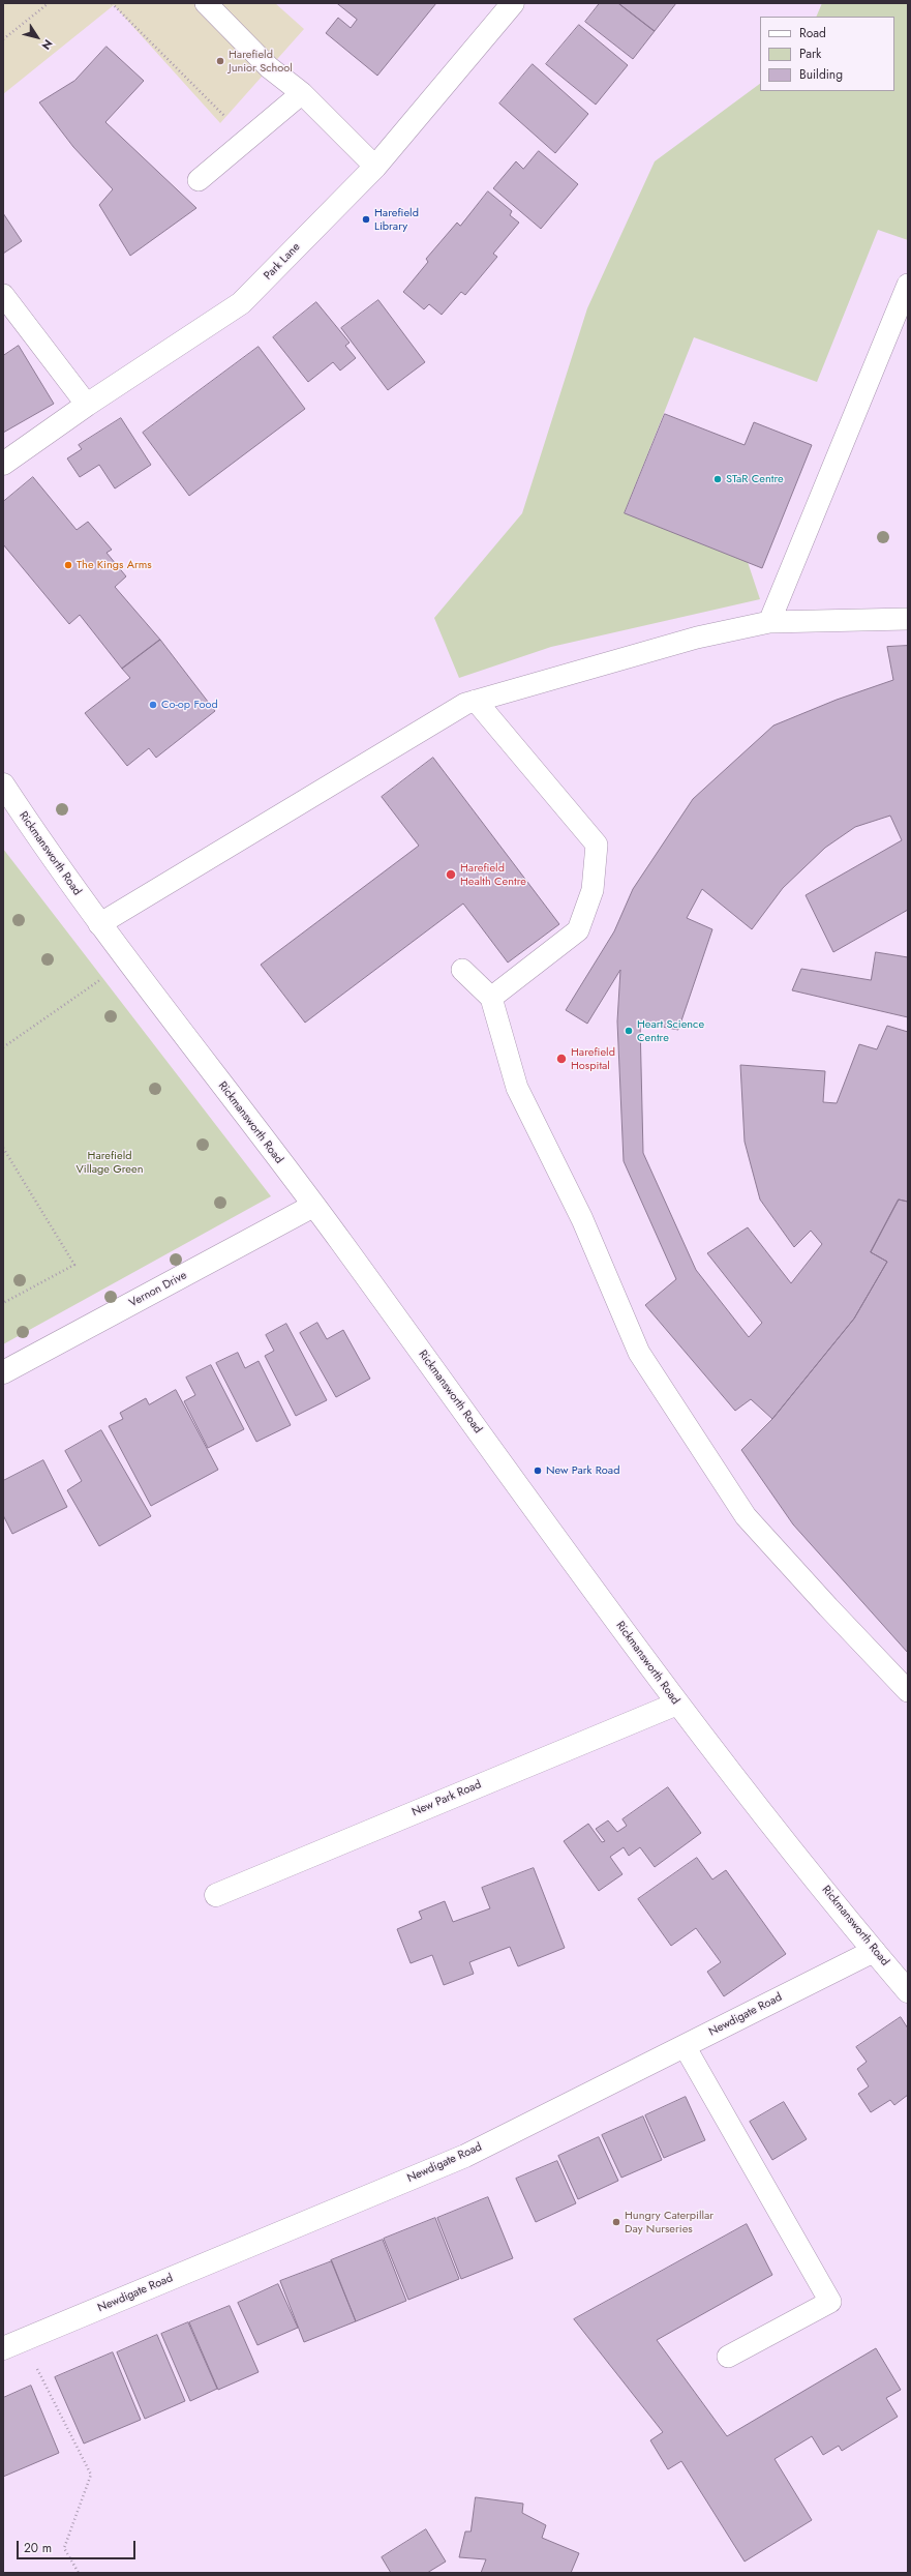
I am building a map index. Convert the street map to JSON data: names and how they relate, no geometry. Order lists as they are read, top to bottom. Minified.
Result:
{"streets":{"street":["Park Lane","Rickmansworth Road","Vernon Drive","New Park Road","Newdigate Road"]},"crossings":[["Rickmansworth Road","Vernon Drive"],["Rickmansworth Road","New Park Road"],["Rickmansworth Road","Newdigate Road"]],"parks":["Harefield Village Green"],"places":["Harefield Junior School","Harefield Library","STaR Centre","The Kings Arms","Co-op Food","Harefield Health Centre","Heart Science Centre","Harefield Hospital","New Park Road","Hungry Caterpillar Day Nurseries"],"legend":["Road","Park","Building"],"scale_bar":"20 m","north":"bottom right"}
